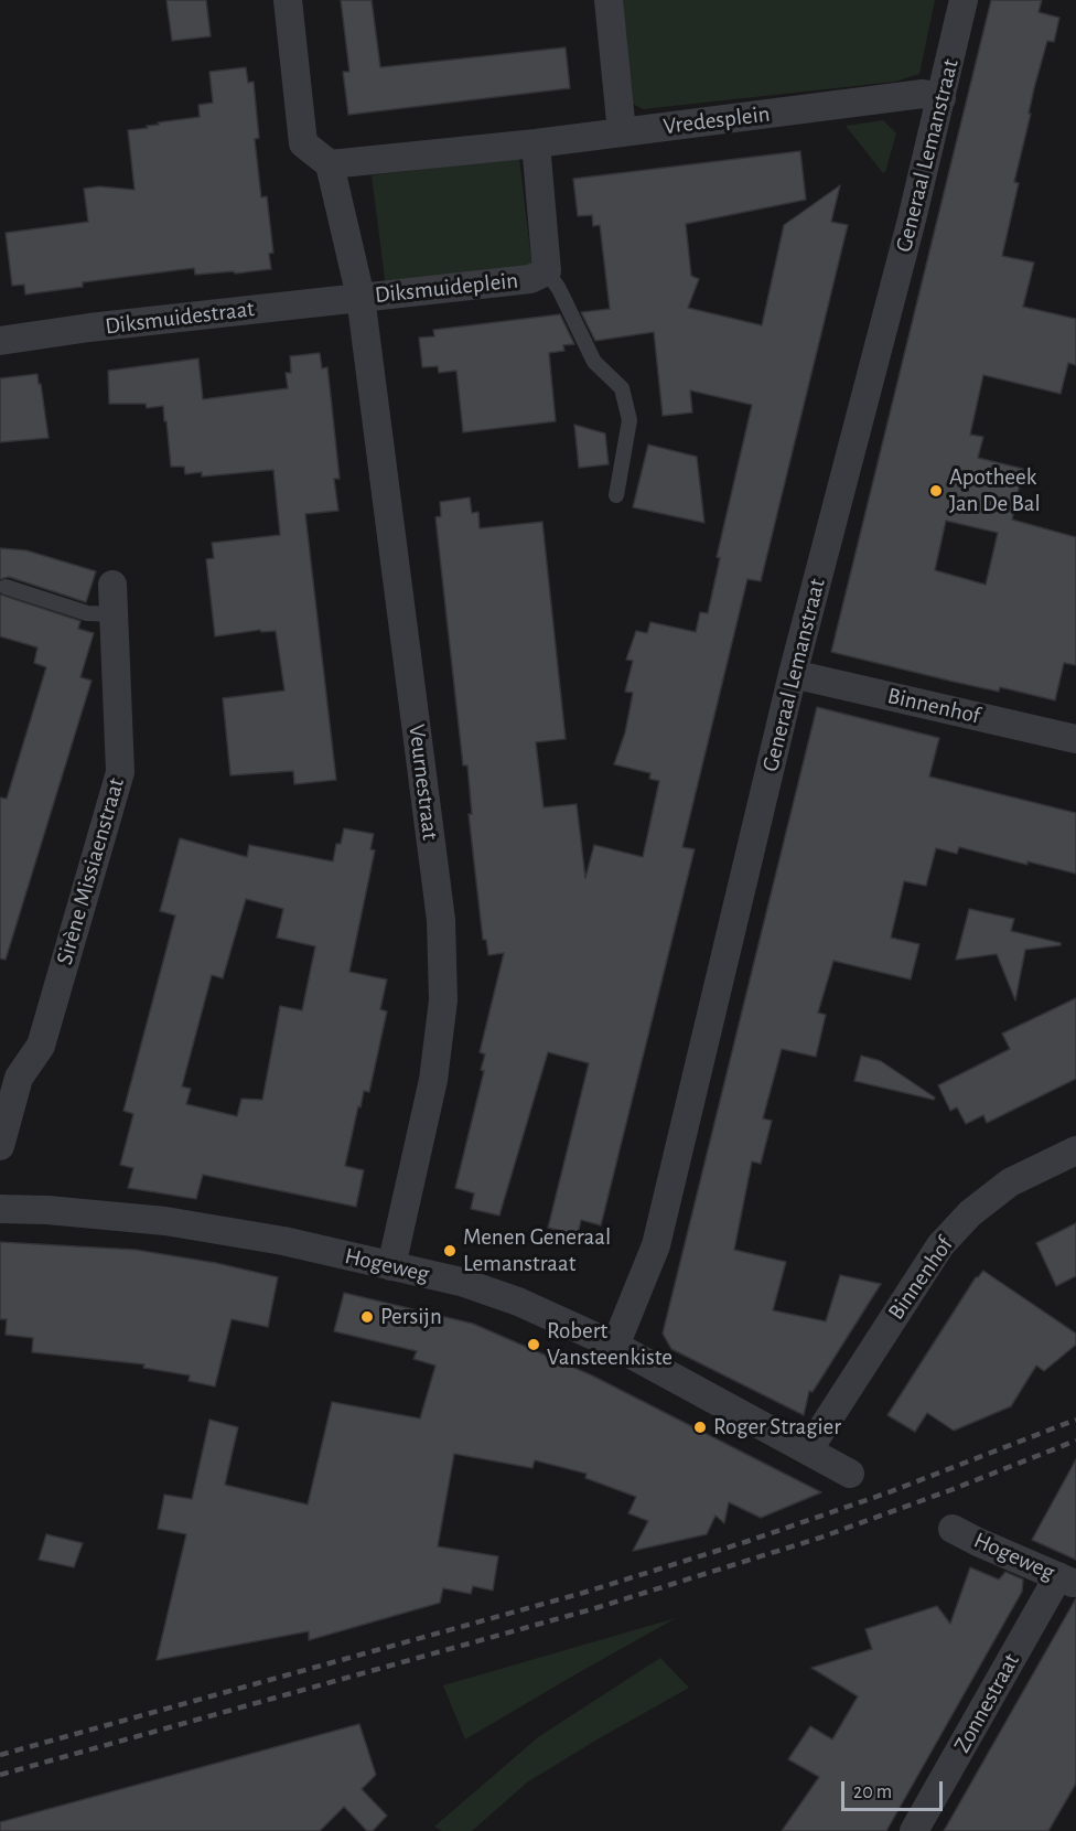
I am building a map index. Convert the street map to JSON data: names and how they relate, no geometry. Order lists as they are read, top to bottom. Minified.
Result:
{"streets":{"street":["Vredesplein","Generaal Lemanstraat","Diksmuideplein","Diksmuidestraat","Binnenhof","Veurnestraat","Sirène Missiaenstraat","Hogeweg","Zonnestraat"]},"crossings":[["Vredesplein","Generaal Lemanstraat"],["Generaal Lemanstraat","Binnenhof"],["Generaal Lemanstraat","Hogeweg"],["Diksmuideplein","Diksmuidestraat"],["Diksmuideplein","Veurnestraat"],["Diksmuidestraat","Veurnestraat"],["Binnenhof","Hogeweg"],["Veurnestraat","Hogeweg"],["Hogeweg","Zonnestraat"]],"places":["Apotheek Jan De Bal","Menen Generaal Lemanstraat","Persijn","Robert Vansteenkiste","Roger Stragier"],"scale_bar":"20 m"}
